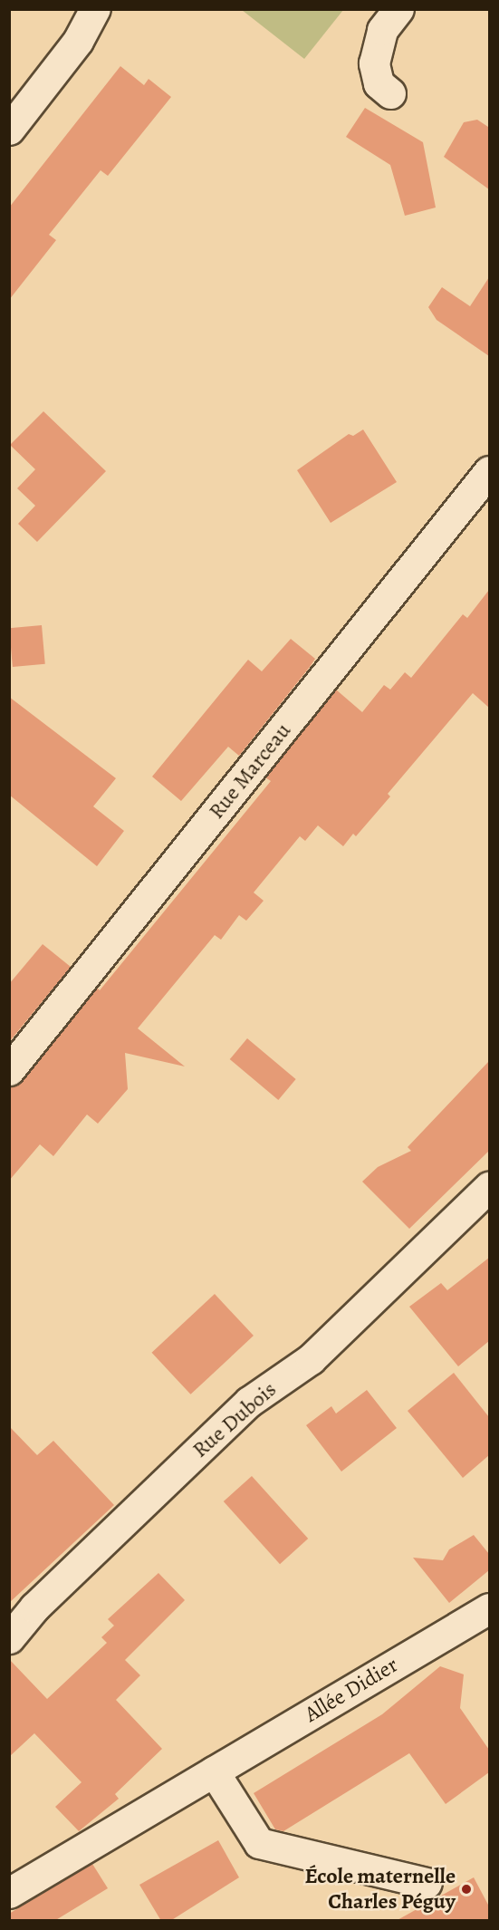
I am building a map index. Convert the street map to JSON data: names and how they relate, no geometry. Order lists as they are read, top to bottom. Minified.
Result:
{"streets":{"street":["Rue Marceau","Rue Dubois","Allée Didier"]},"places":["École maternelle Charles Péguy"]}
